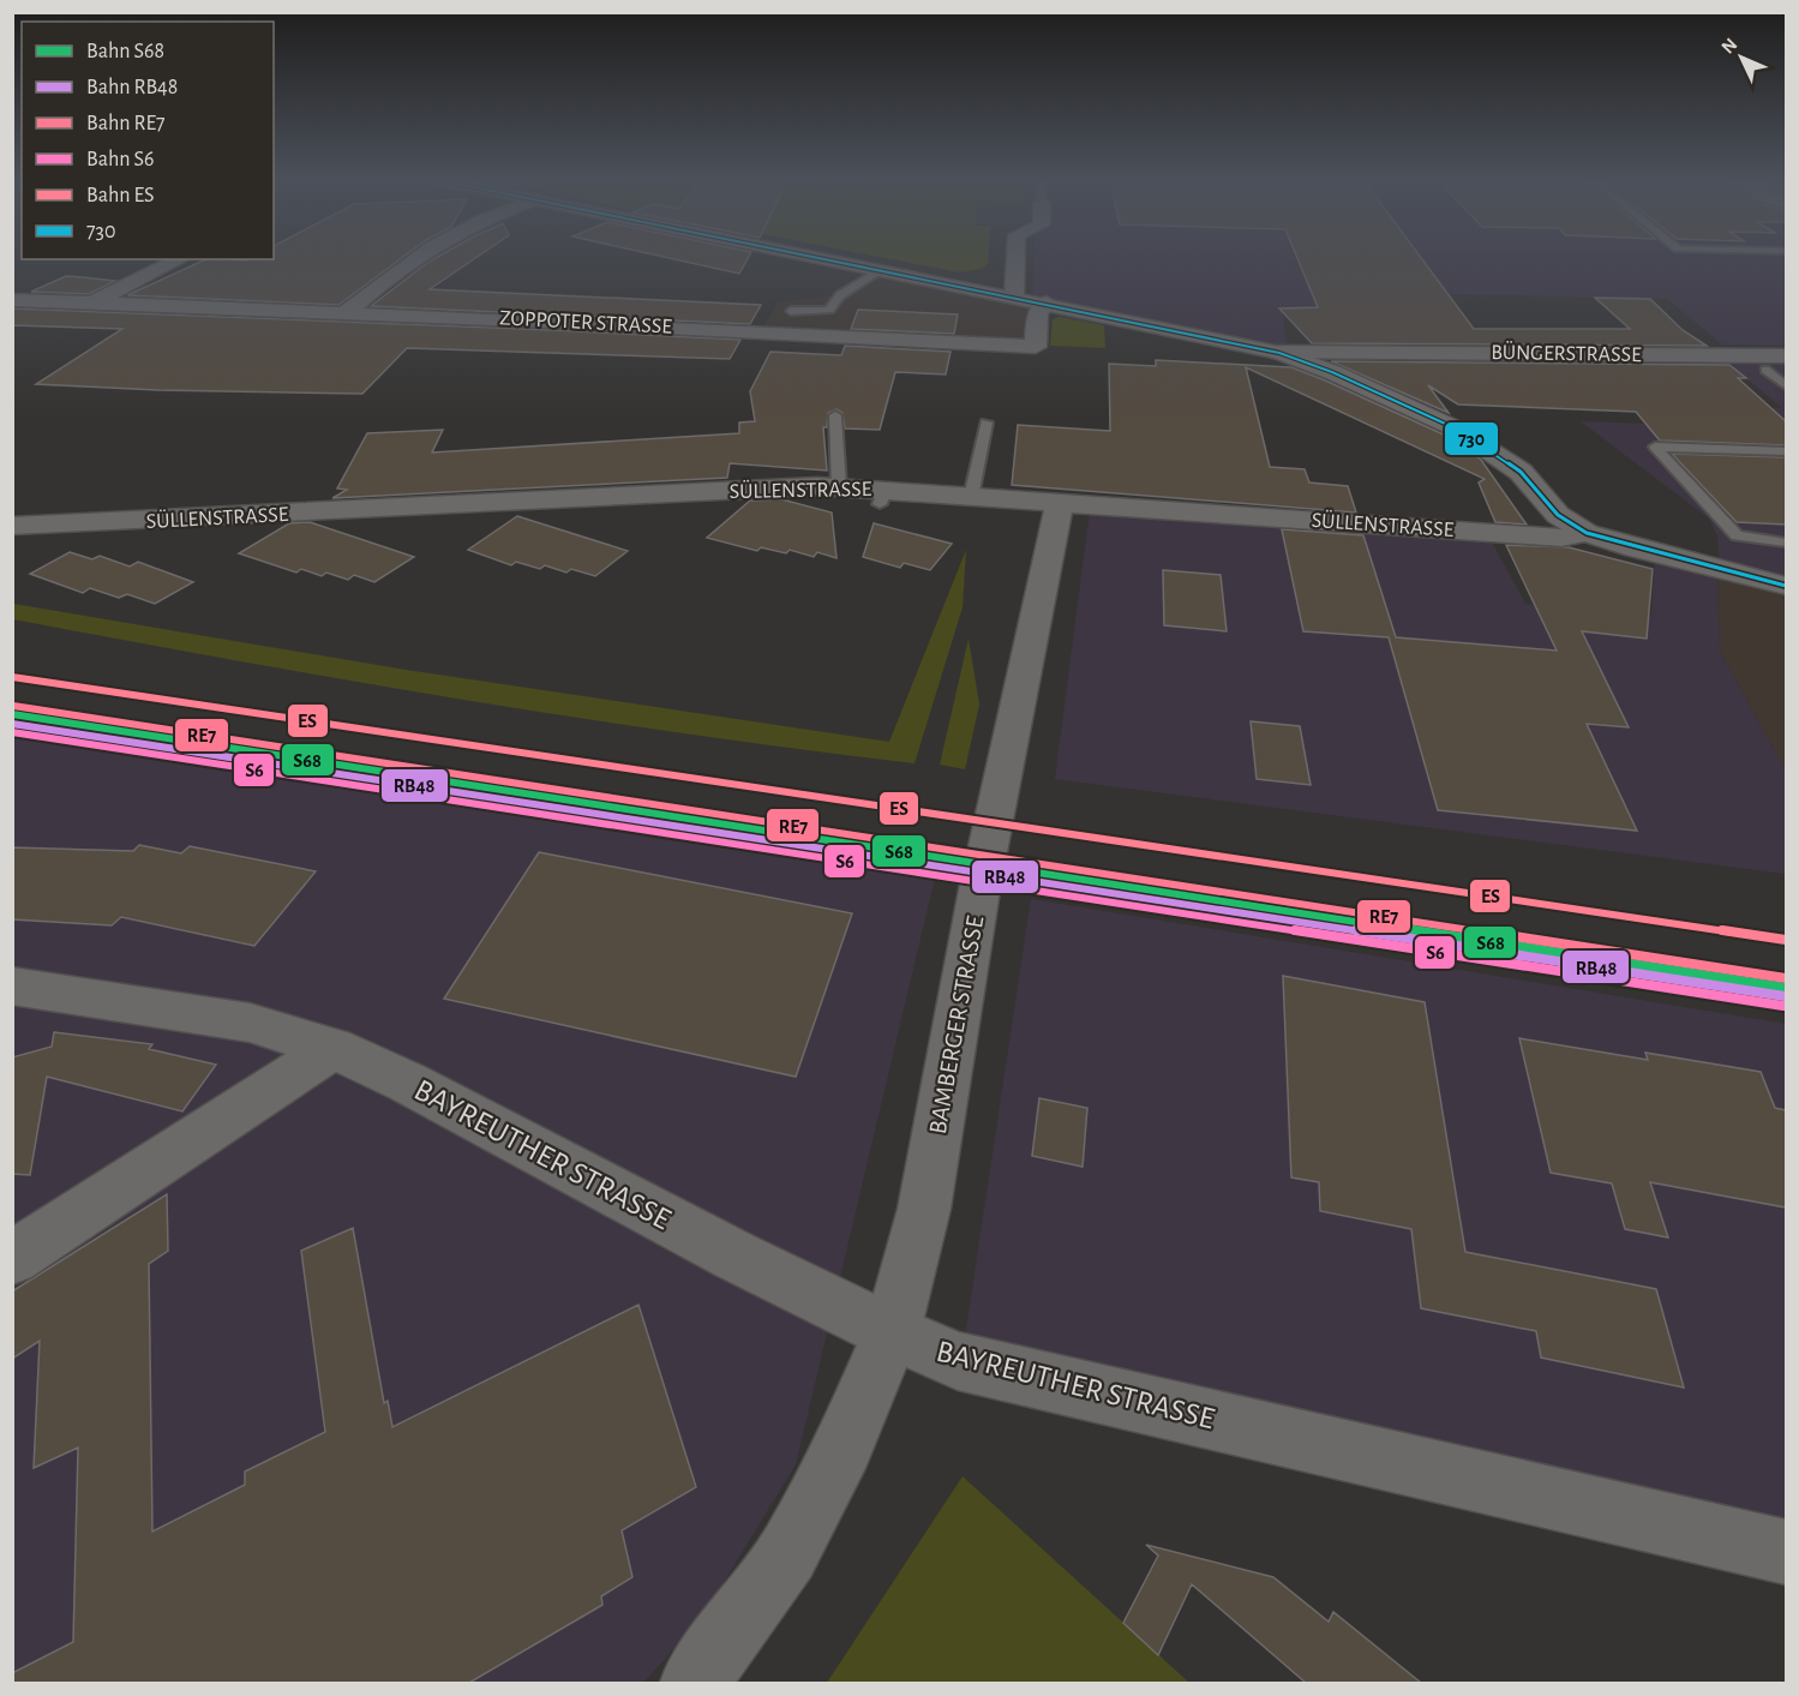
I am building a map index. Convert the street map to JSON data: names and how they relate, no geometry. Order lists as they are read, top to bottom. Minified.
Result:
{"streets":{"street":["ZOPPOTER STRASSE","BÜNGERSTRASSE","SÜLLENSTRASSE","BAMBERGER STRASSE","BAYREUTHER STRASSE"]},"crossings":[["SÜLLENSTRASSE","BAMBERGER STRASSE"],["BAMBERGER STRASSE","BAYREUTHER STRASSE"]],"lines":["transit line 730","rail line ES","rail line RE7","rail line S68","rail line RB48","rail line S6"],"legend":["Bahn S68","Bahn RB48","Bahn RE7","Bahn S6","Bahn ES","730"],"north":"top left"}
